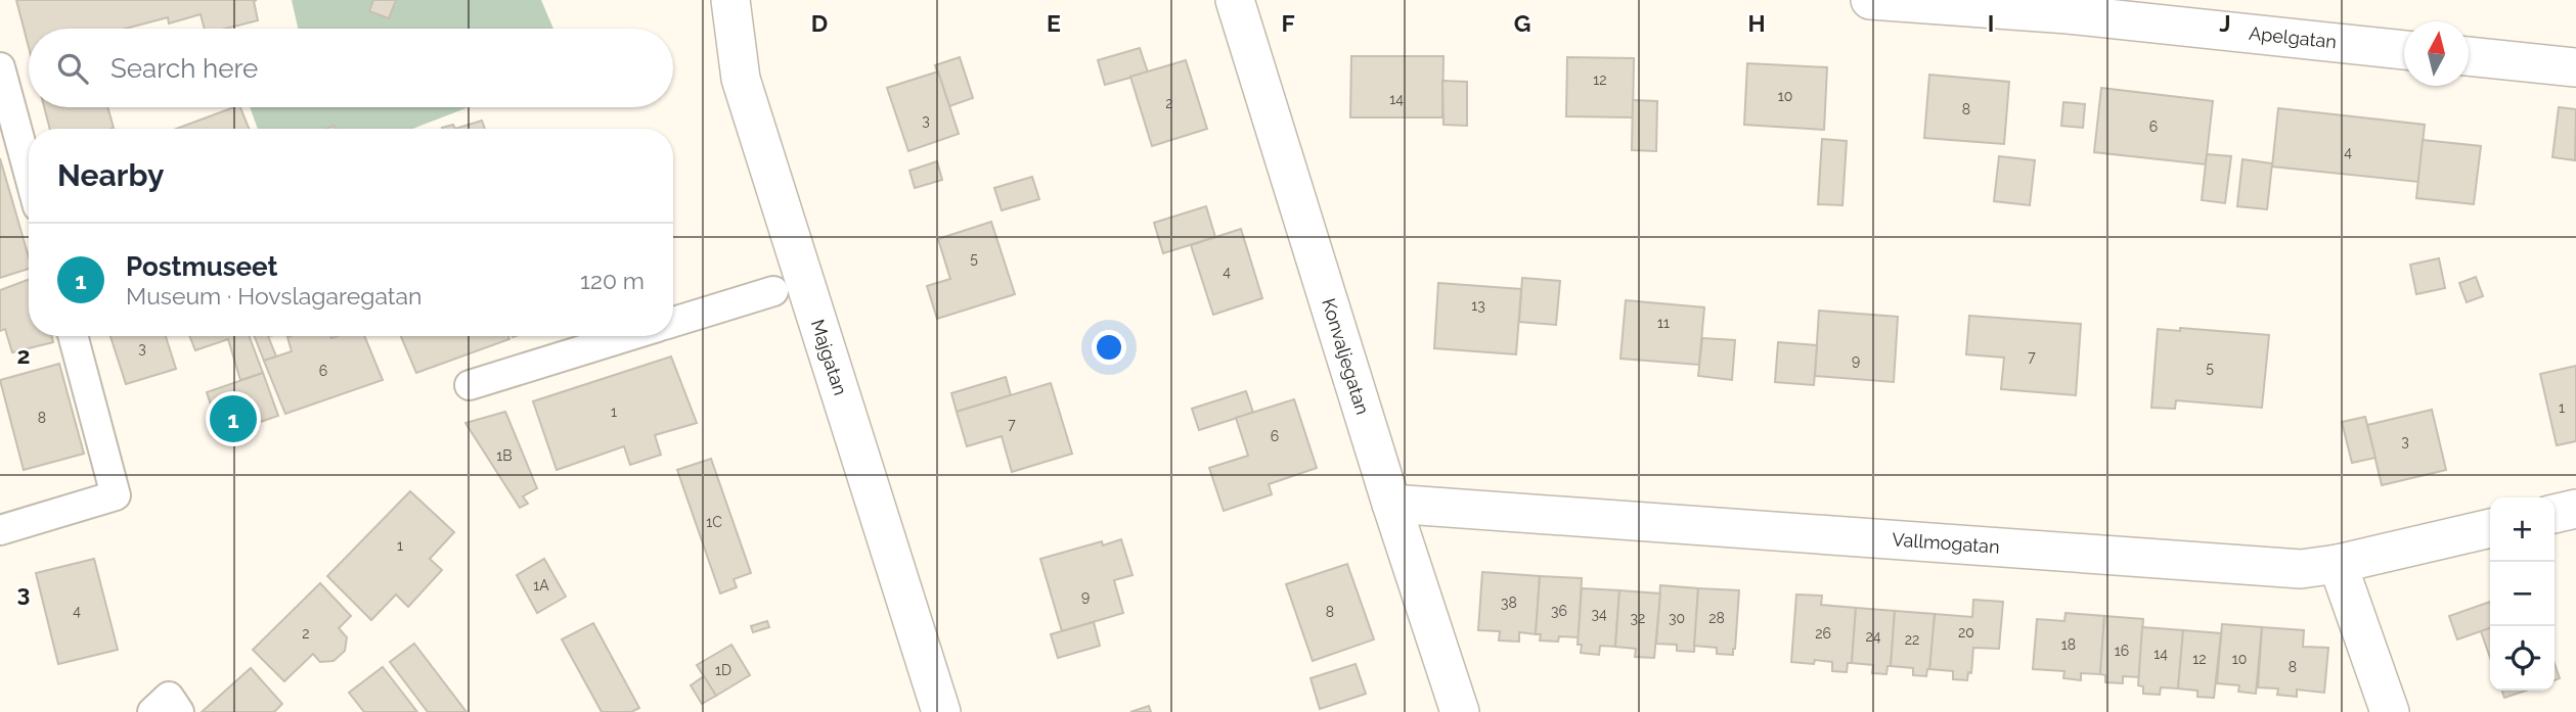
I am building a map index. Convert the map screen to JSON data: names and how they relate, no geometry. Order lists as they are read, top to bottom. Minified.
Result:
{"streets":{"street":["Apelgatan","Konvaljegatan","Majgatan","Vallmogatan"]},"crossings":[["Konvaljegatan","Vallmogatan"]],"house_numbers":["12","10","14","2","8","3","6","4","5","4","13","11","3","7","9","5","6","1","1","8","7","6","3","1B","1C","1","1A","9","38","4","36","8","34","32","30","28","20","2","26","24","22","18","16","14","12","10","8","1D"],"north":"top","page":{"search":"Search here","heading":"Nearby","list":[{"mark":"1","name":"Postmuseet","note":"Museum · Hovslagaregatan","value":"120 m"}],"pins":"1","map_buttons":["+","−"]},"grid":{"columns":["D","E","F","G","H","I","J"],"rows":["2","3"]}}
